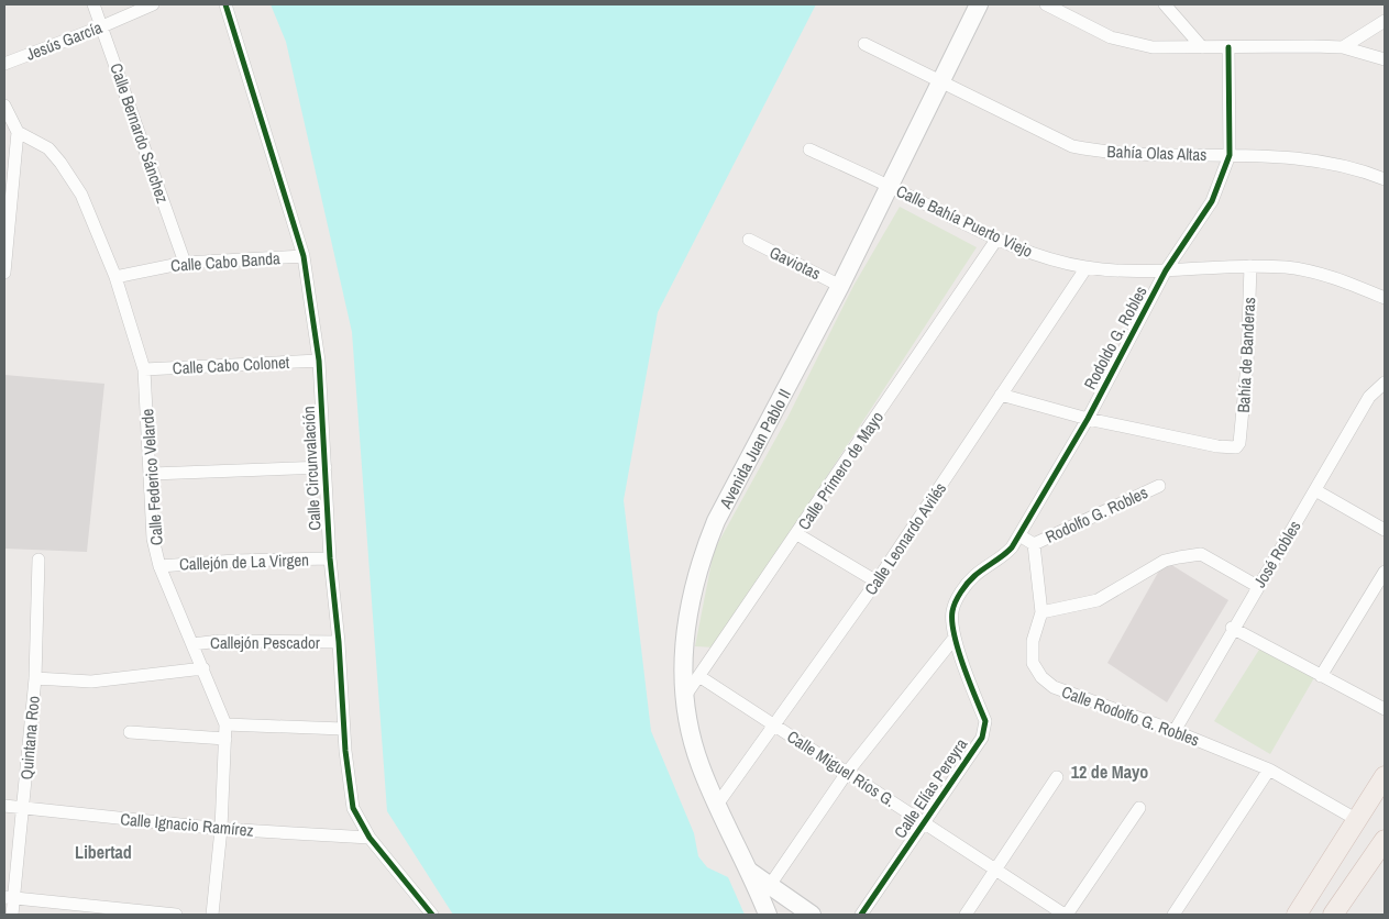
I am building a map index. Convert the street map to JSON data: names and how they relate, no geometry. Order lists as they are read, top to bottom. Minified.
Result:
{"streets":{"main road":["Avenida Juan Pablo II"],"street":["Jesús García","Calle Bernardo Sánchez","Bahía Olas Altas","Calle Bahía Puerto Viejo","Calle Cabo Banda","Gaviotas","Rodoldo G. Robles","Bahía de Banderas","Calle Cabo Colonet","Calle Circunvalación","Calle Primero de Mayo","Calle Federico Velarde","Rodolfo G. Robles","Calle Leonardo Avilés","José Robles","Callejón de La Virgen","Callejón Pescador","Calle Rodolfo G. Robles","Quintana Roo","Calle Miguel Ríos G.","Calle Elías Pereyra","Calle Ignacio Ramírez"]},"crossings":[["Jesús García","Calle Bernardo Sánchez"],["Calle Bernardo Sánchez","Calle Cabo Banda"],["Bahía Olas Altas","Rodoldo G. Robles"],["Bahía Olas Altas","Avenida Juan Pablo II"],["Calle Bahía Puerto Viejo","Rodoldo G. Robles"],["Calle Bahía Puerto Viejo","Bahía de Banderas"],["Calle Bahía Puerto Viejo","Avenida Juan Pablo II"],["Calle Bahía Puerto Viejo","Calle Primero de Mayo"],["Calle Bahía Puerto Viejo","Calle Leonardo Avilés"],["Calle Cabo Banda","Calle Circunvalación"],["Calle Cabo Banda","Calle Federico Velarde"],["Gaviotas","Avenida Juan Pablo II"],["Rodoldo G. Robles","Bahía de Banderas"],["Rodoldo G. Robles","Calle Elías Pereyra"],["Calle Cabo Colonet","Calle Circunvalación"],["Calle Cabo Colonet","Calle Federico Velarde"],["Avenida Juan Pablo II","Calle Primero de Mayo"],["Avenida Juan Pablo II","Calle Leonardo Avilés"],["Calle Circunvalación","Callejón de La Virgen"],["Calle Circunvalación","Callejón Pescador"],["Calle Circunvalación","Calle Ignacio Ramírez"],["Calle Primero de Mayo","Calle Miguel Ríos G."],["Calle Federico Velarde","Callejón de La Virgen"],["Calle Federico Velarde","Callejón Pescador"],["Calle Federico Velarde","Calle Ignacio Ramírez"],["Rodolfo G. Robles","Calle Rodolfo G. Robles"],["Calle Leonardo Avilés","Calle Miguel Ríos G."],["José Robles","Calle Rodolfo G. Robles"],["Quintana Roo","Calle Ignacio Ramírez"],["Calle Miguel Ríos G.","Calle Elías Pereyra"]],"districts":["12 de Mayo","Libertad"]}
